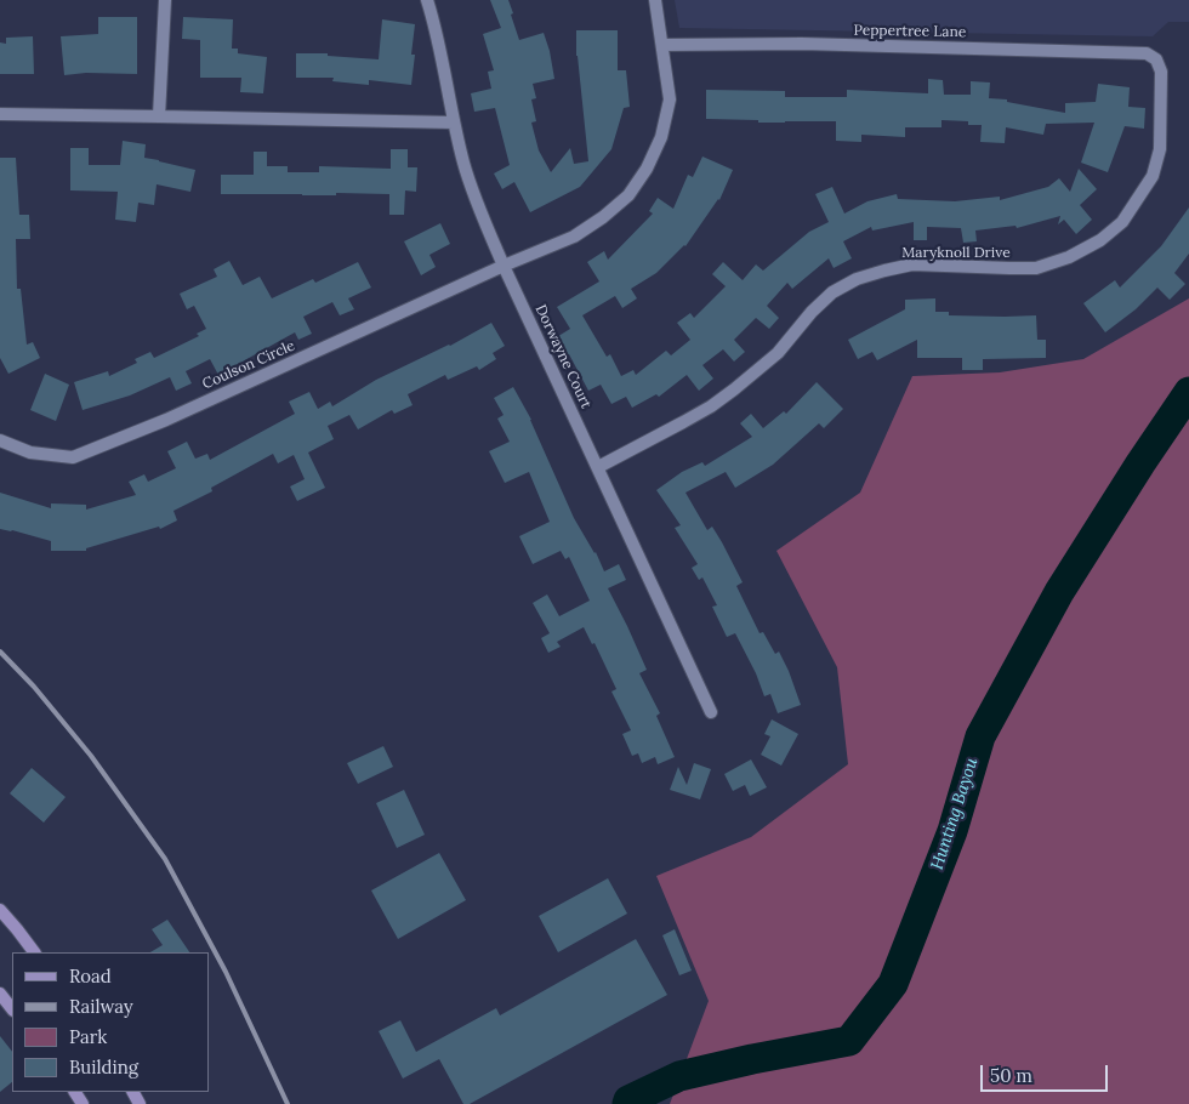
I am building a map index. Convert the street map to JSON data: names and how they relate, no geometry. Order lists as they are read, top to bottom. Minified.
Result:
{"streets":{"street":["Peppertree Lane","Maryknoll Drive","Dorwayne Court","Coulson Circle"]},"crossings":[["Peppertree Lane","Maryknoll Drive"],["Peppertree Lane","Coulson Circle"],["Maryknoll Drive","Dorwayne Court"],["Dorwayne Court","Coulson Circle"]],"water":["Hunting Bayou"],"legend":["Road","Railway","Park","Building"],"scale_bar":"50 m"}
